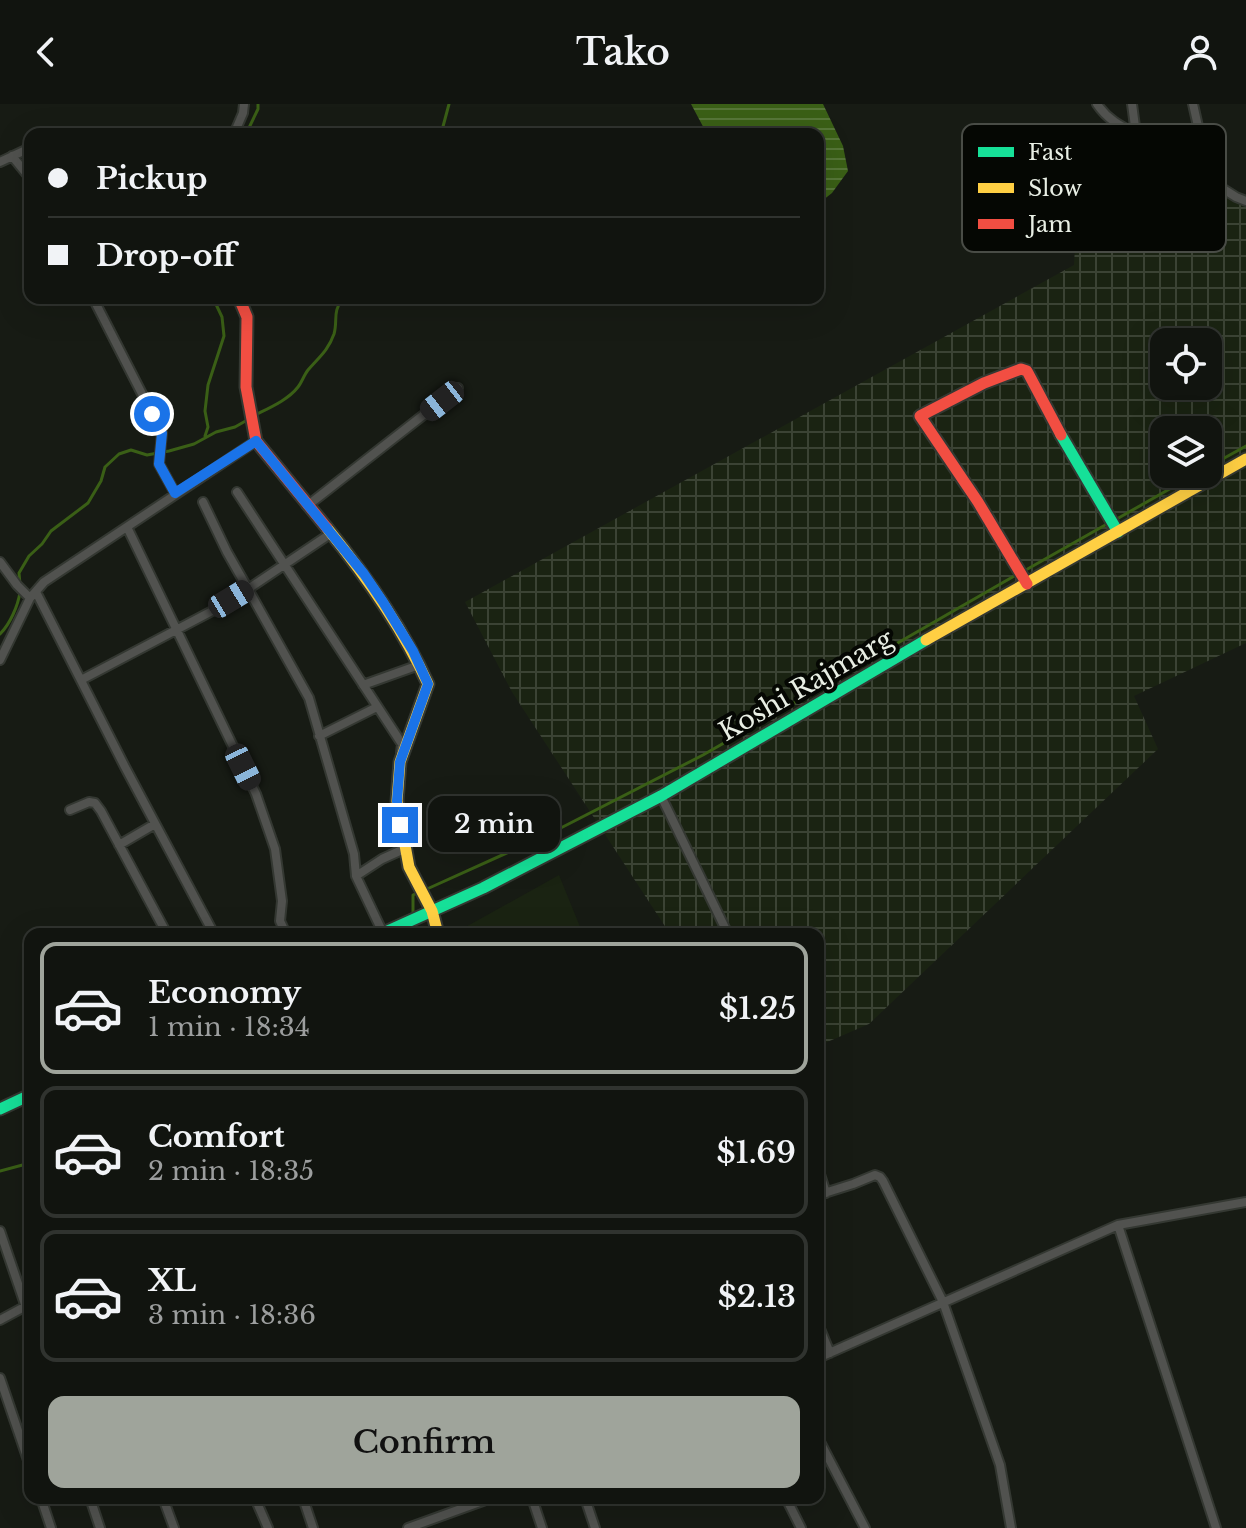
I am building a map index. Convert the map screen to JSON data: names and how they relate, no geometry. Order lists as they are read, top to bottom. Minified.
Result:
{"streets":{"street":["Koshi Rajmarg"]},"legend":["Fast","Slow","Jam"],"page":{"header":"Tako","banner":["Pickup","Drop-off"],"bubble":"2 min","list":[{"name":"Economy","note":"1 min · 18:34","value":"$1.25"},{"name":"Comfort","note":"2 min · 18:35","value":"$1.69"},{"name":"XL","note":"3 min · 18:36","value":"$2.13"}],"buttons":"Confirm"}}
